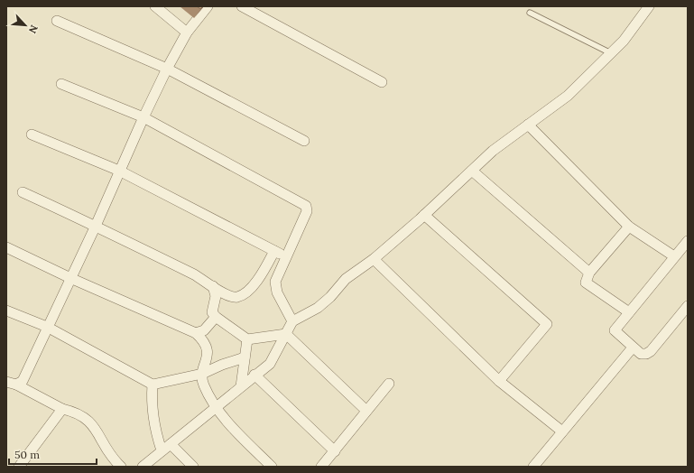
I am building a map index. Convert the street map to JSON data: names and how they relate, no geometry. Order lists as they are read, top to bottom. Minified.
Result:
{"scale_bar":"50 m","north":"bottom right"}
